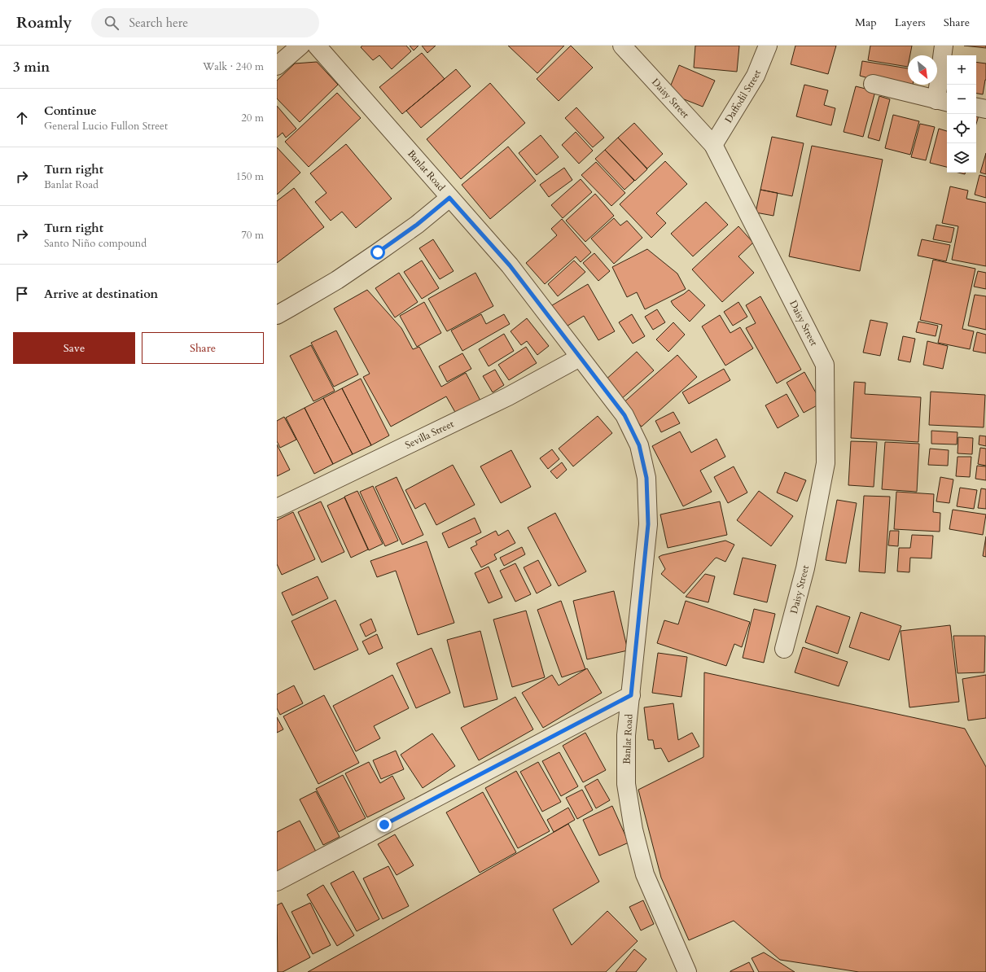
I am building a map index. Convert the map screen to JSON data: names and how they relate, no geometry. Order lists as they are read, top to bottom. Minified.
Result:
{"streets":{"street":["Daffodil Street","Daisy Street","Banlat Road","Sevilla Street"]},"crossings":[["Daffodil Street","Daisy Street"],["Banlat Road","Sevilla Street"]],"north":"bottom right","page":{"header":"Roamly","search":"Search here","nav":["Map","Layers","Share"],"heading":["3 min","Walk · 240 m"],"map_buttons":["+","−"],"list":[["Continue","General Lucio Fullon Street","20 m"],["Turn right","Banlat Road","150 m"],["Turn right","Santo Niño compound","70 m"],"Arrive at destination"],"buttons":["Save","Share"]}}
